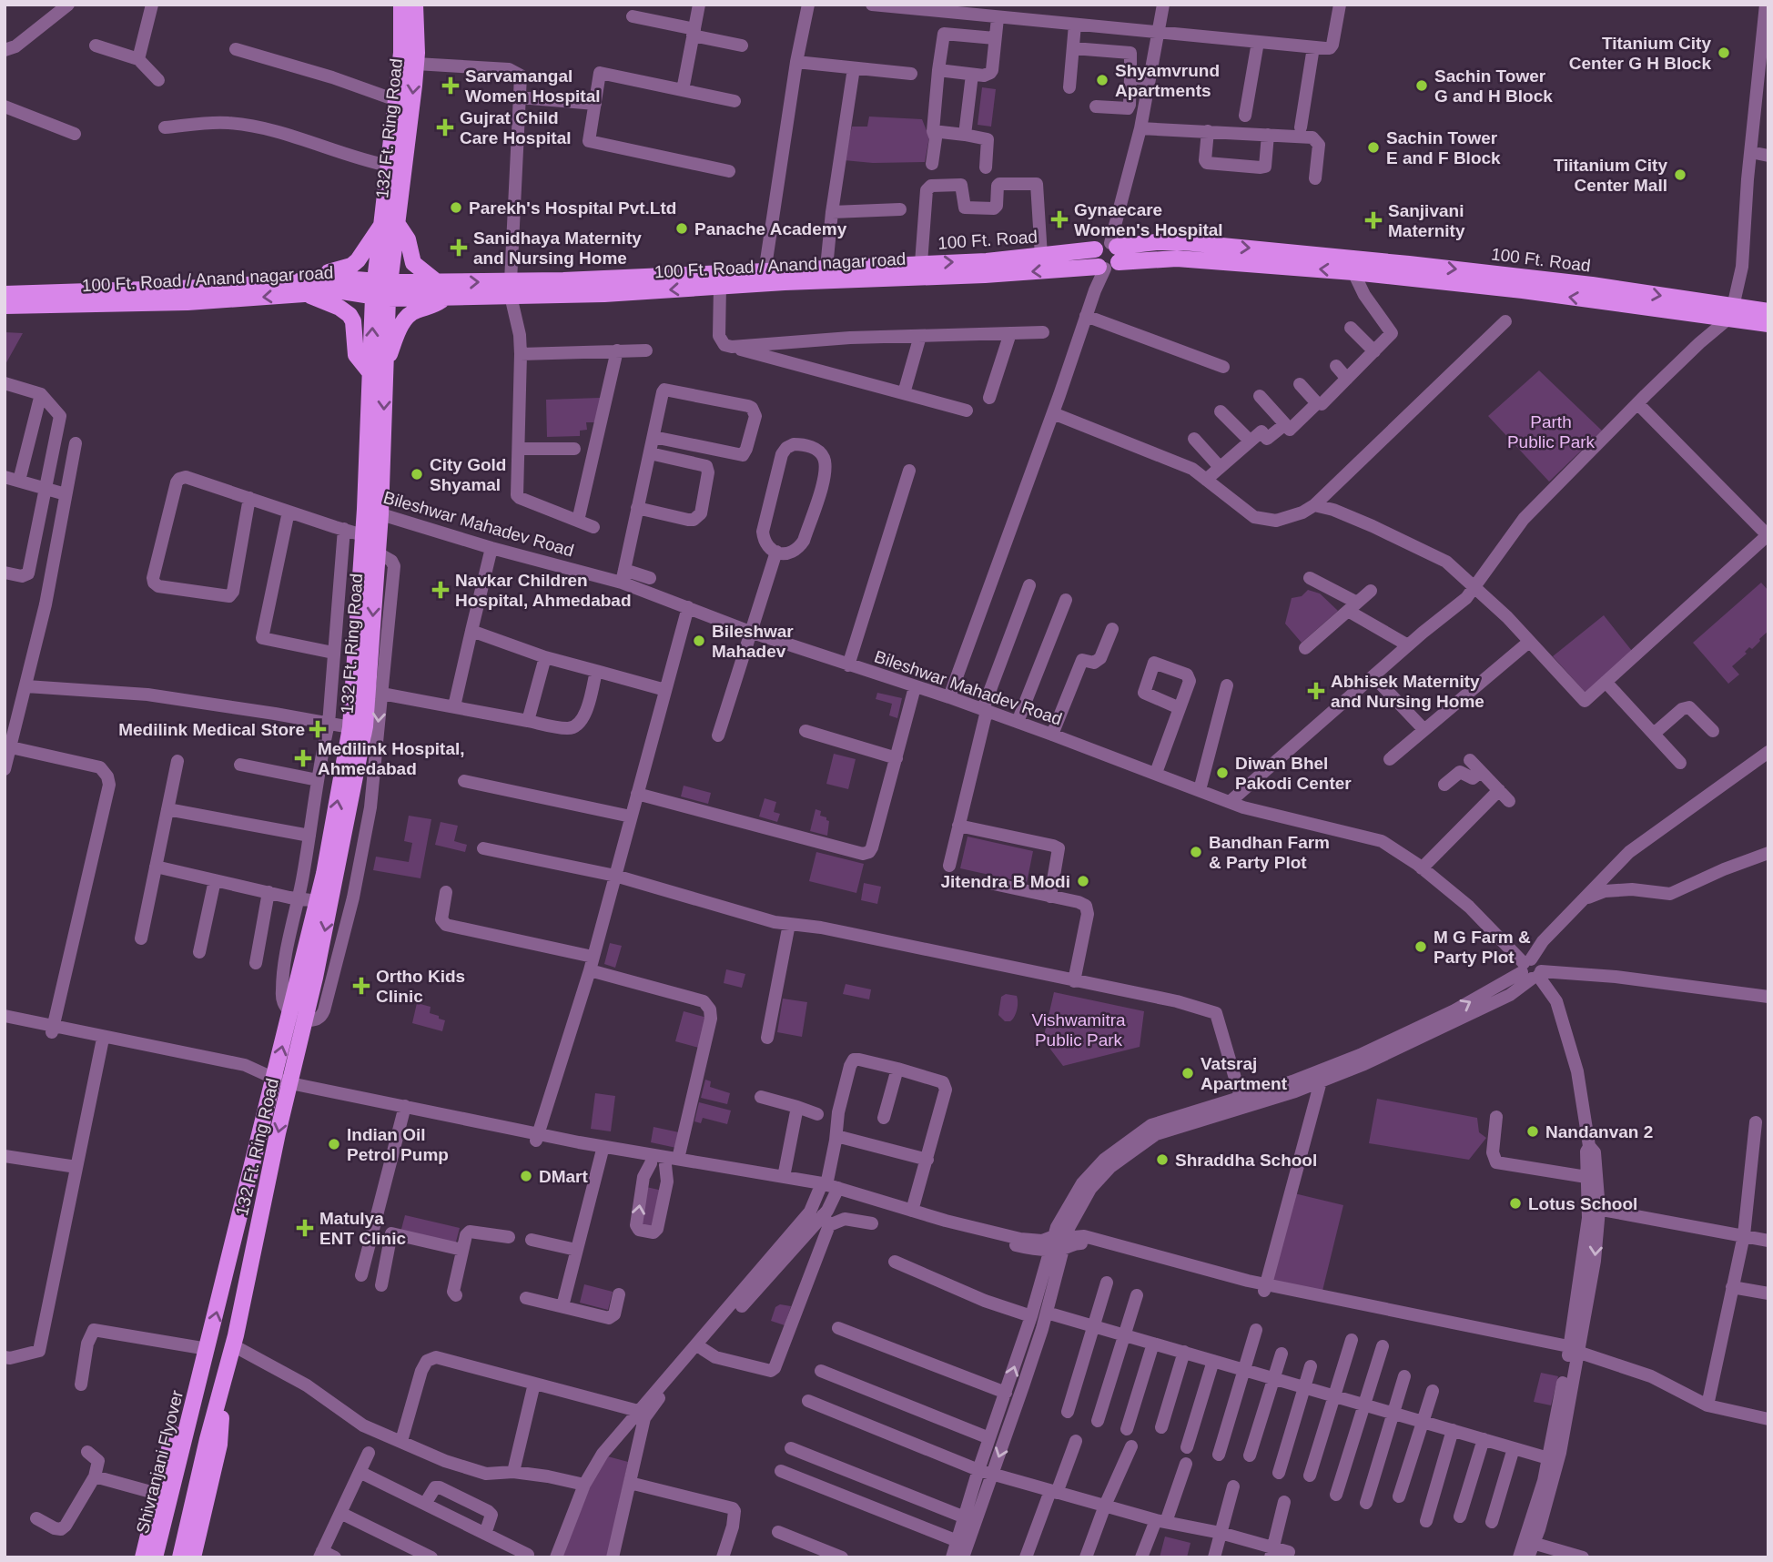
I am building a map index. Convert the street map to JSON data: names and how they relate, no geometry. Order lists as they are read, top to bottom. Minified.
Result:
{"streets":{"main road":["132 Ft. Ring Road","100 Ft. Road","100 Ft. Road / Anand nagar road","Shivranjani Flyover"],"street":["Bileshwar Mahadev Road"]},"crossings":[["132 Ft. Ring Road","100 Ft. Road"],["132 Ft. Ring Road","100 Ft. Road / Anand nagar road"],["132 Ft. Ring Road","Bileshwar Mahadev Road"],["132 Ft. Ring Road","Shivranjani Flyover"],["100 Ft. Road","100 Ft. Road / Anand nagar road"]],"one_way":["100 Ft. Road","100 Ft. Road / Anand nagar road"],"parks":["Parth Public Park","Vishwamitra Public Park"],"places":{"other":["Titanium City Center G H Block","Shyamvrund Apartments","Sachin Tower G and H Block","Sachin Tower E and F Block","Tiitanium City Center Mall","Parekh's Hospital Pvt.Ltd","Panache Academy","City Gold Shyamal","Bileshwar Mahadev","Diwan Bhel Pakodi Center","Bandhan Farm & Party Plot","Jitendra B Modi","M G Farm & Party Plot","Vatsraj Apartment","Nandanvan 2","Indian Oil Petrol Pump","Shraddha School","DMart","Lotus School"],"health":["Sarvamangal Women Hospital","Gujrat Child Care Hospital","Gynaecare Women's Hospital","Sanjivani Maternity","Sanidhaya Maternity and Nursing Home","Navkar Children Hospital, Ahmedabad","Abhisek Maternity and Nursing Home","Medilink Medical Store","Medilink Hospital, Ahmedabad","Ortho Kids Clinic","Matulya ENT Clinic"]}}
